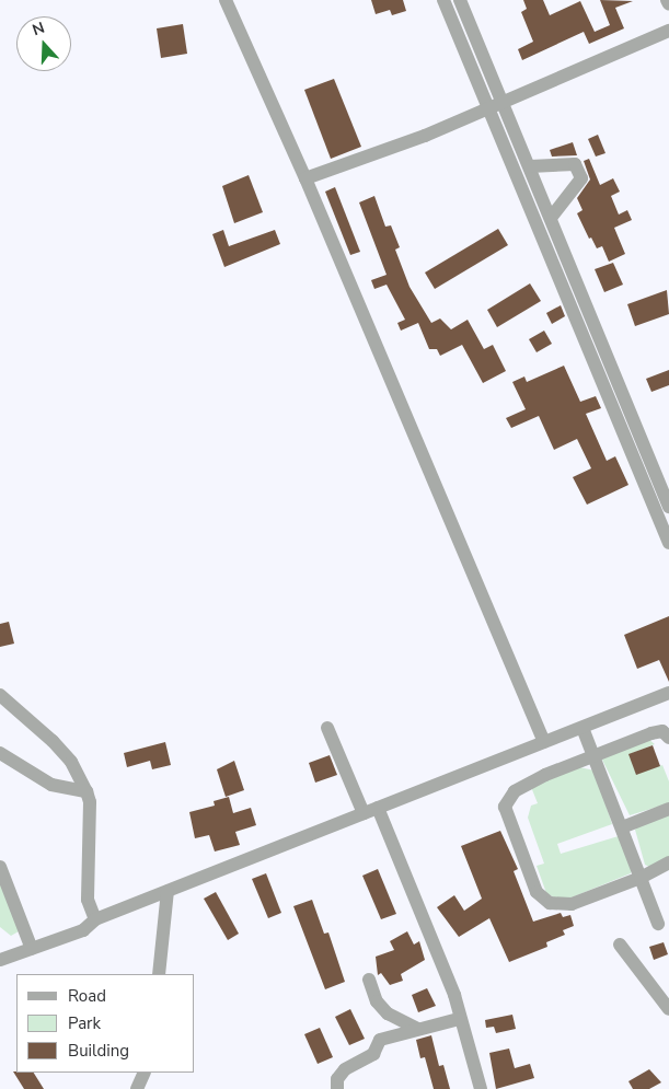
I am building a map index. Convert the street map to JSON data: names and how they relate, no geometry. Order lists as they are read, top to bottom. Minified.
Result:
{"legend":["Road","Park","Building"],"north":"top"}
